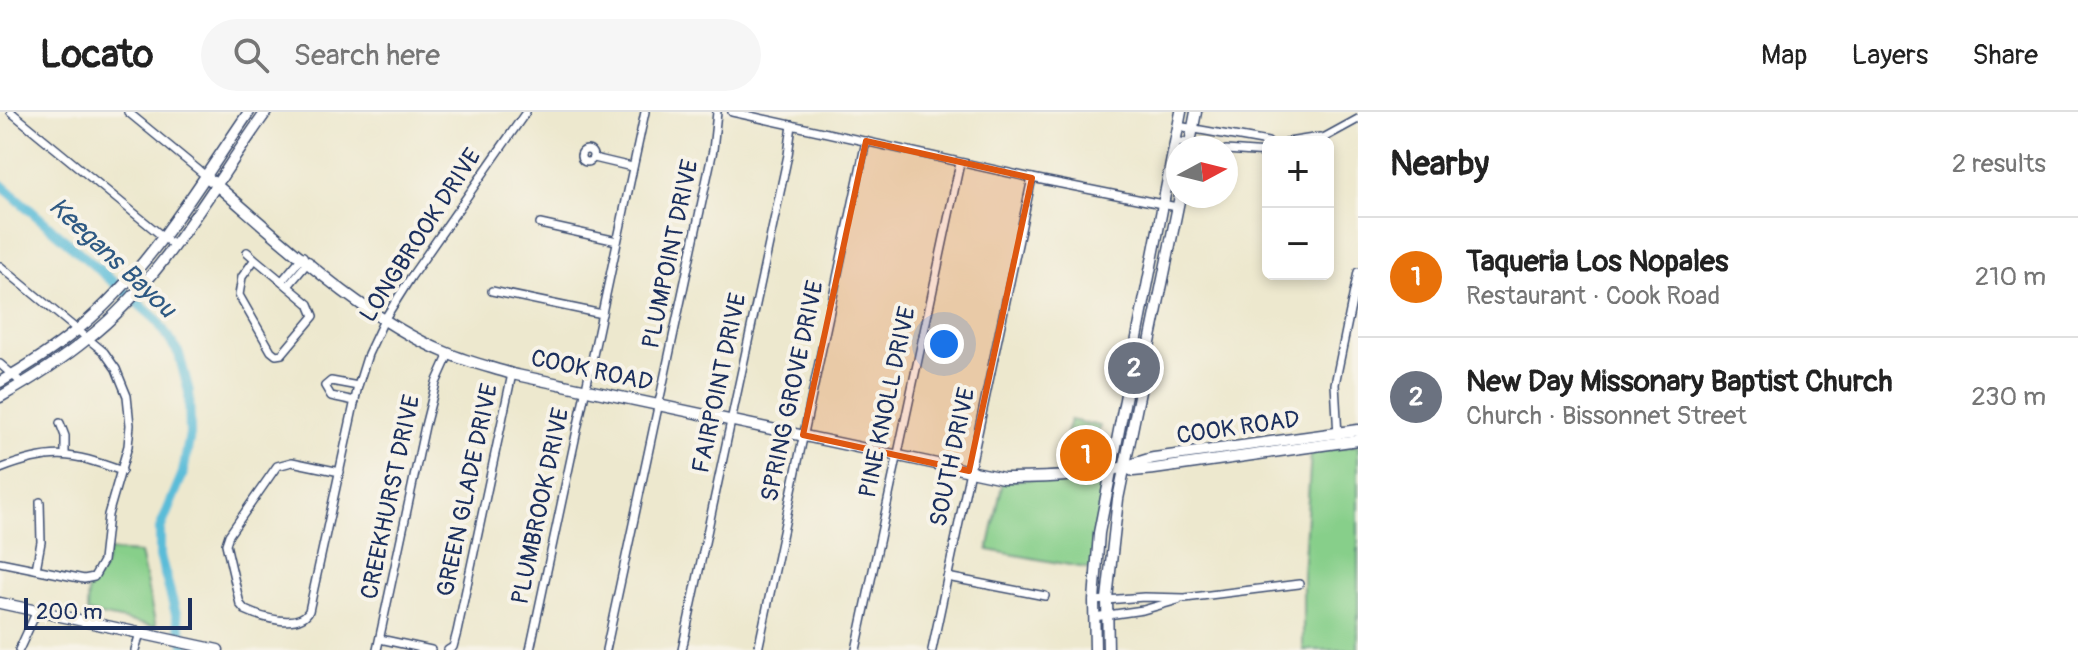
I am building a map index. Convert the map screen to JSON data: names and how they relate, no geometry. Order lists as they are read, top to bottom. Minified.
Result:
{"streets":{"main road":["COOK ROAD"],"street":["LONGBROOK DRIVE","PLUMPOINT DRIVE","FAIRPOINT DRIVE","SPRING GROVE DRIVE","PINE KNOLL DRIVE","SOUTH DRIVE","GREEN GLADE DRIVE","CREEKHURST DRIVE","PLUMBROOK DRIVE"]},"crossings":[["LONGBROOK DRIVE","COOK ROAD"],["PLUMPOINT DRIVE","COOK ROAD"],["COOK ROAD","FAIRPOINT DRIVE"],["COOK ROAD","SPRING GROVE DRIVE"],["COOK ROAD","PINE KNOLL DRIVE"],["COOK ROAD","SOUTH DRIVE"],["COOK ROAD","GREEN GLADE DRIVE"],["COOK ROAD","CREEKHURST DRIVE"],["COOK ROAD","PLUMBROOK DRIVE"]],"water":["Keegans Bayou"],"scale_bar":"200 m","north":"right","page":{"header":"Locato","search":"Search here","nav":["Map","Layers","Share"],"heading":["Nearby","2 results"],"map_buttons":["+","−"],"list":[{"mark":"1","name":"Taqueria Los Nopales","note":"Restaurant · Cook Road","value":"210 m"},{"mark":"2","name":"New Day Missonary Baptist Church","note":"Church · Bissonnet Street","value":"230 m"}],"pins":["2","1"],"scale":"200 m"}}
